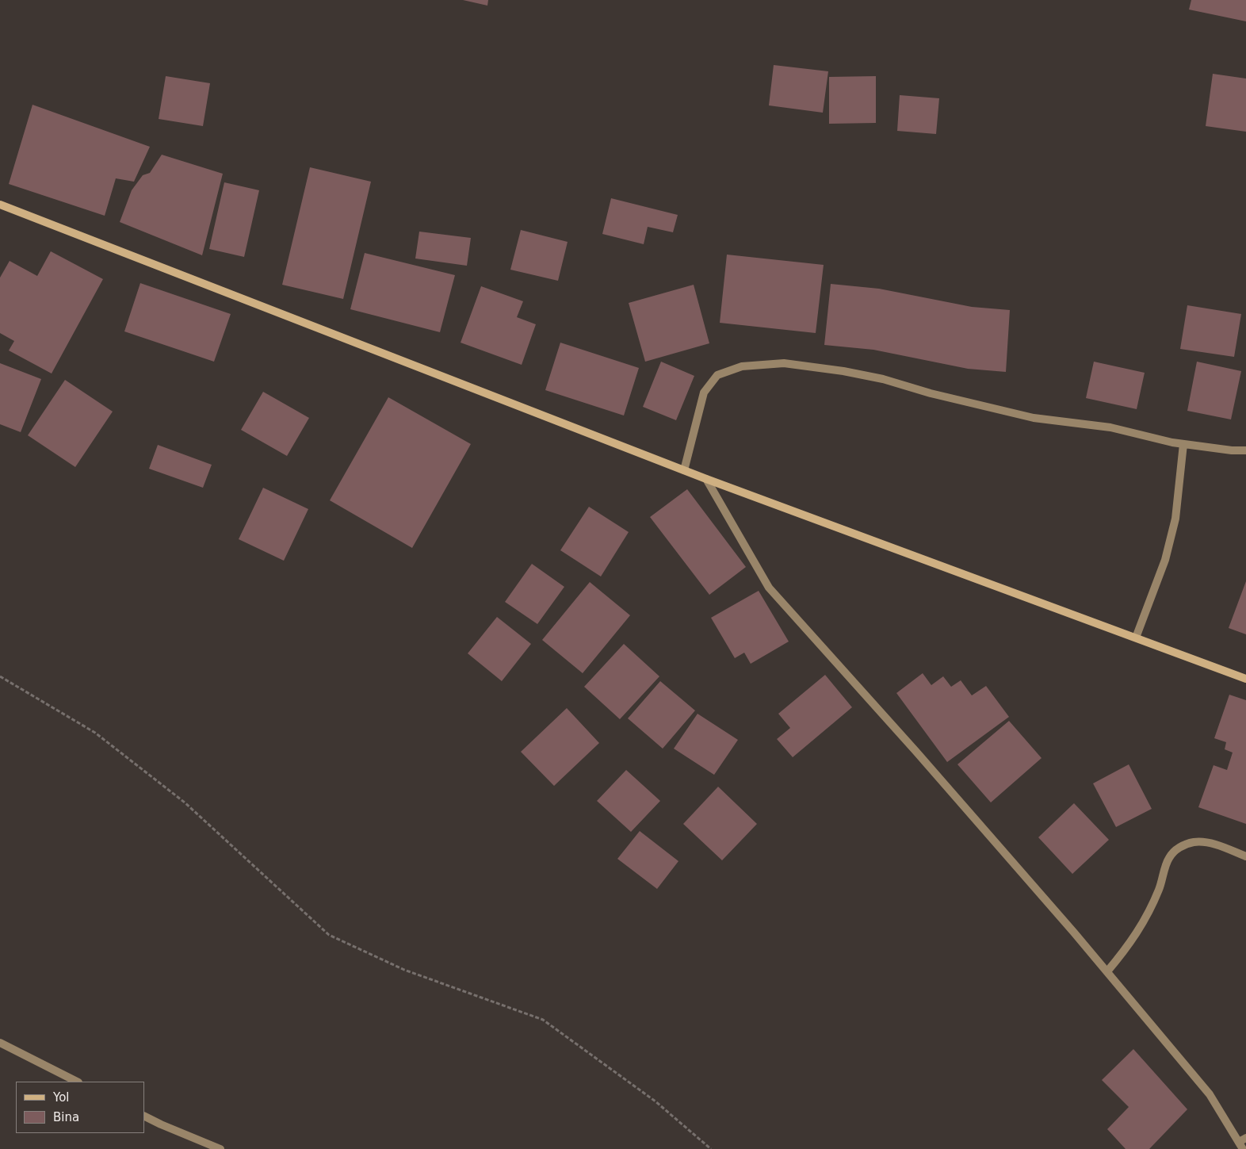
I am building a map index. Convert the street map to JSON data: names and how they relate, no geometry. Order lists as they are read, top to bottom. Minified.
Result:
{"legend":["Yol","Bina"]}
